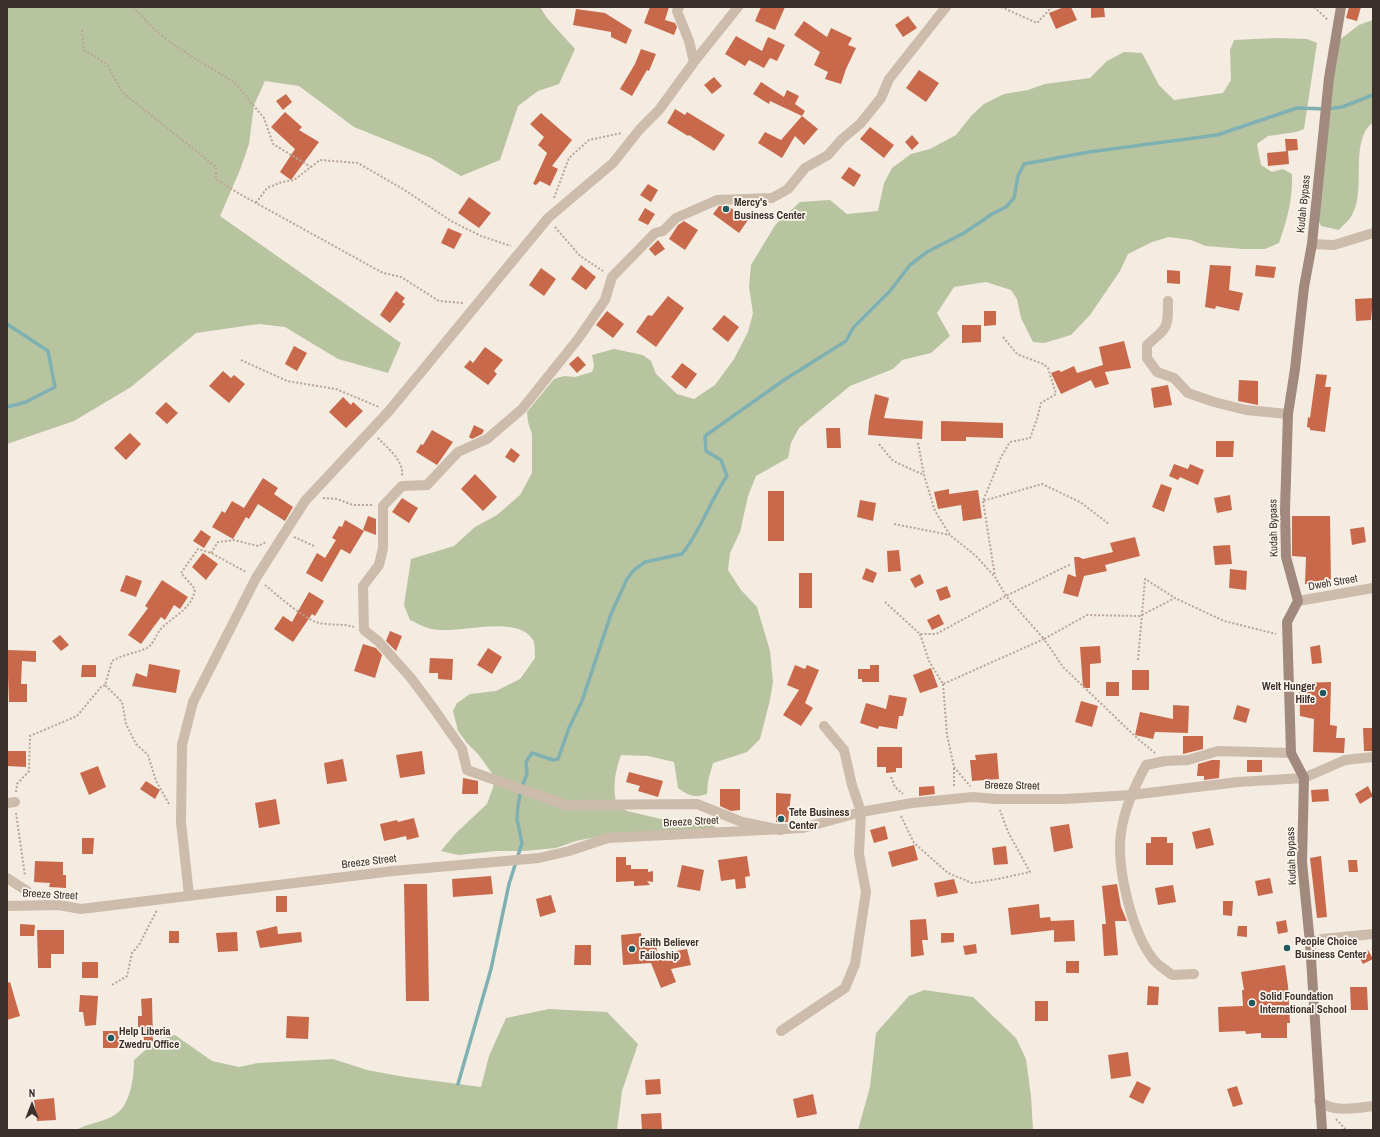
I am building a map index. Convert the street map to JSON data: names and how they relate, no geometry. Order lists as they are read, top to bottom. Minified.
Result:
{"streets":{"street":["Kudah Bypass","Dweh Street","Breeze Street"]},"crossings":[["Kudah Bypass","Dweh Street"],["Kudah Bypass","Breeze Street"]],"places":["Mercy's Business Center","Welt Hunger Hilfe","Tete Business Center","People Choice Business Center","Faith Believer Failoship","Solid Foundation International School","Help Liberia Zwedru Office"],"north":"top"}
